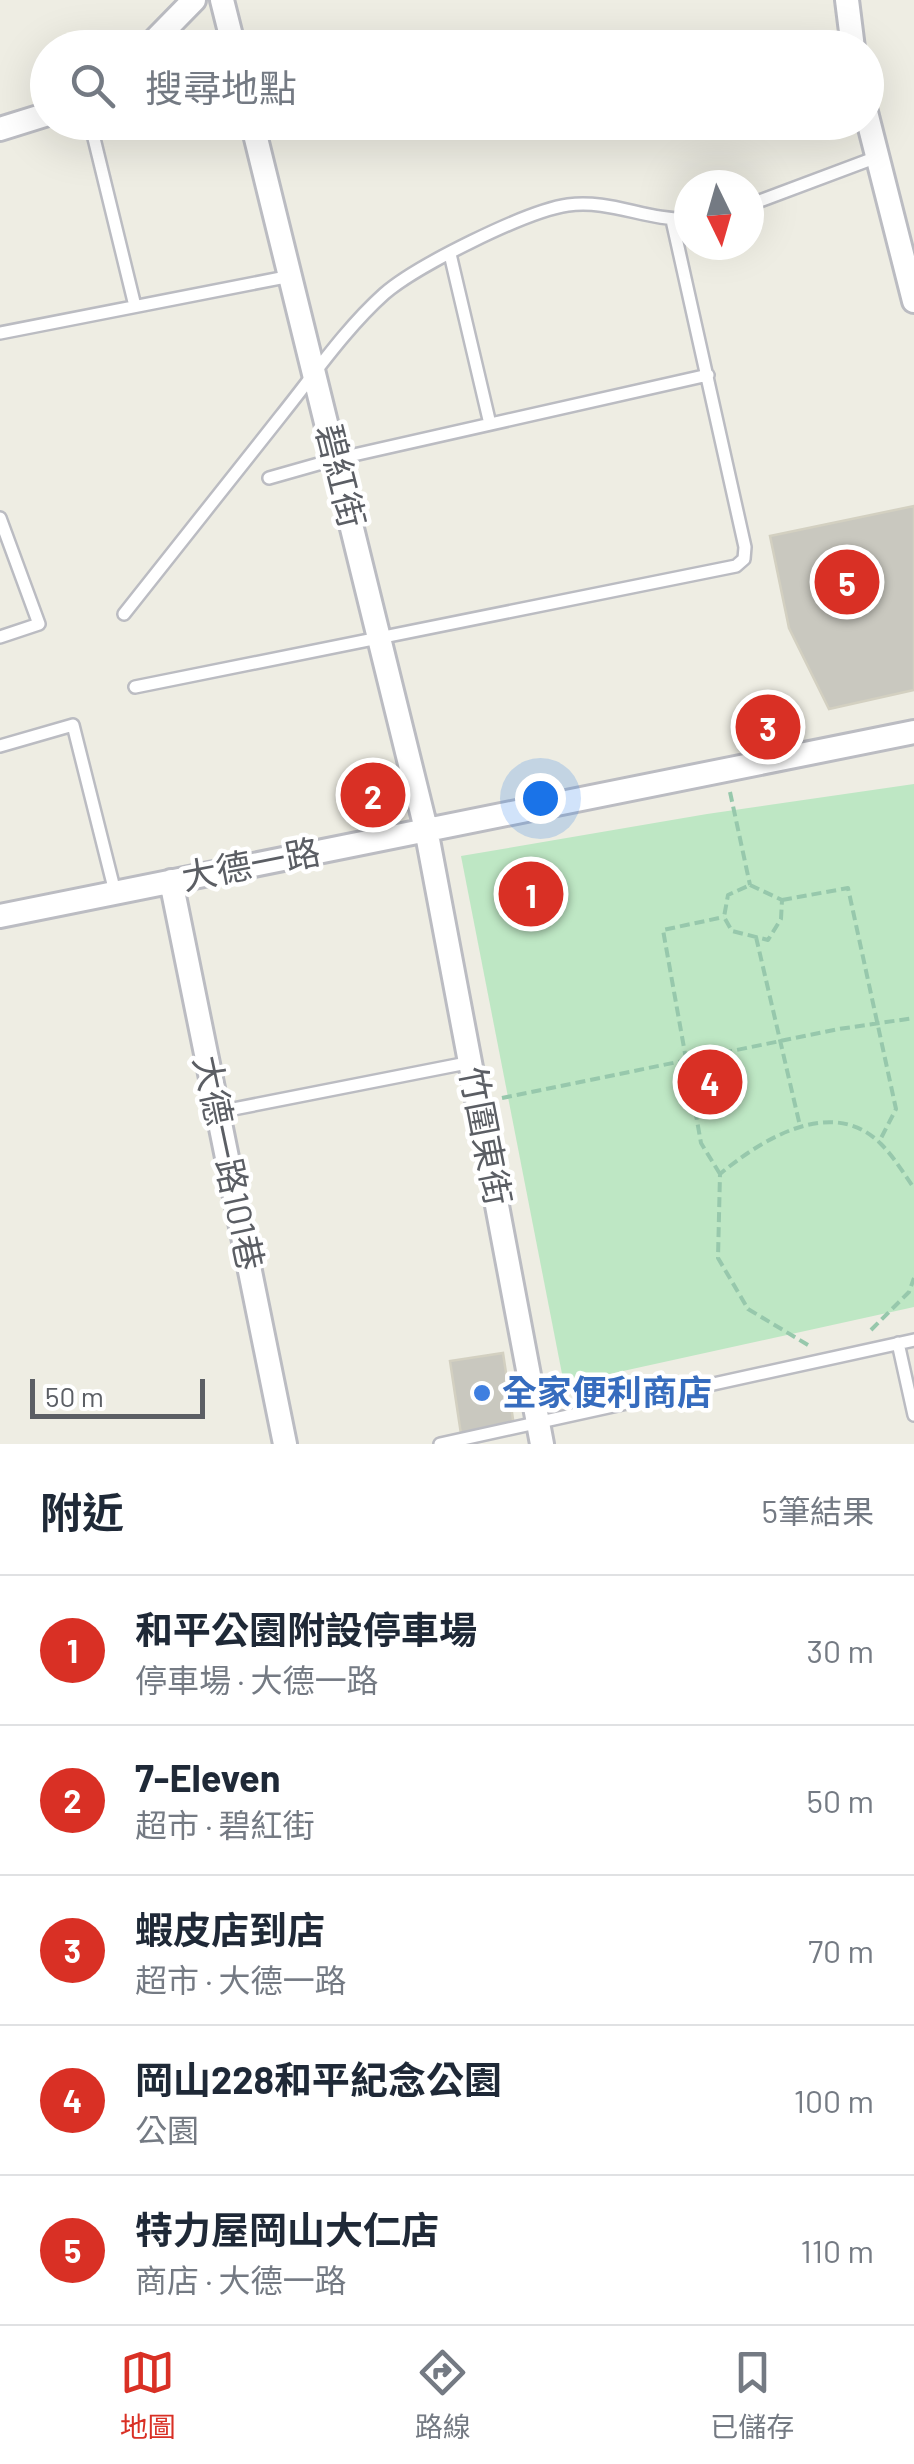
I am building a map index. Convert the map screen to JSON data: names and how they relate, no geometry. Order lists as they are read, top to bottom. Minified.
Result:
{"streets":{"street":["碧紅街","大德一路","竹圍東街","大德一路101巷"]},"crossings":[["碧紅街","大德一路"],["碧紅街","竹圍東街"],["大德一路","竹圍東街"],["大德一路","大德一路101巷"]],"places":["全家便利商店"],"scale_bar":"50 m","north":"bottom","page":{"search":"搜尋地點","pins":["5","3","2","1","4"],"scale":"50 m","heading":["附近","5筆結果"],"list":[{"mark":"1","name":"和平公園附設停車場","note":"停車場 · 大德一路","value":"30 m"},{"mark":"2","name":"7-Eleven","note":"超市 · 碧紅街","value":"50 m"},{"mark":"3","name":"蝦皮店到店","note":"超市 · 大德一路","value":"70 m"},{"mark":"4","name":"岡山228和平紀念公園","note":"公園","value":"100 m"},{"mark":"5","name":"特力屋岡山大仁店","note":"商店 · 大德一路","value":"110 m"}],"nav":["地圖","路線","已儲存"]}}
